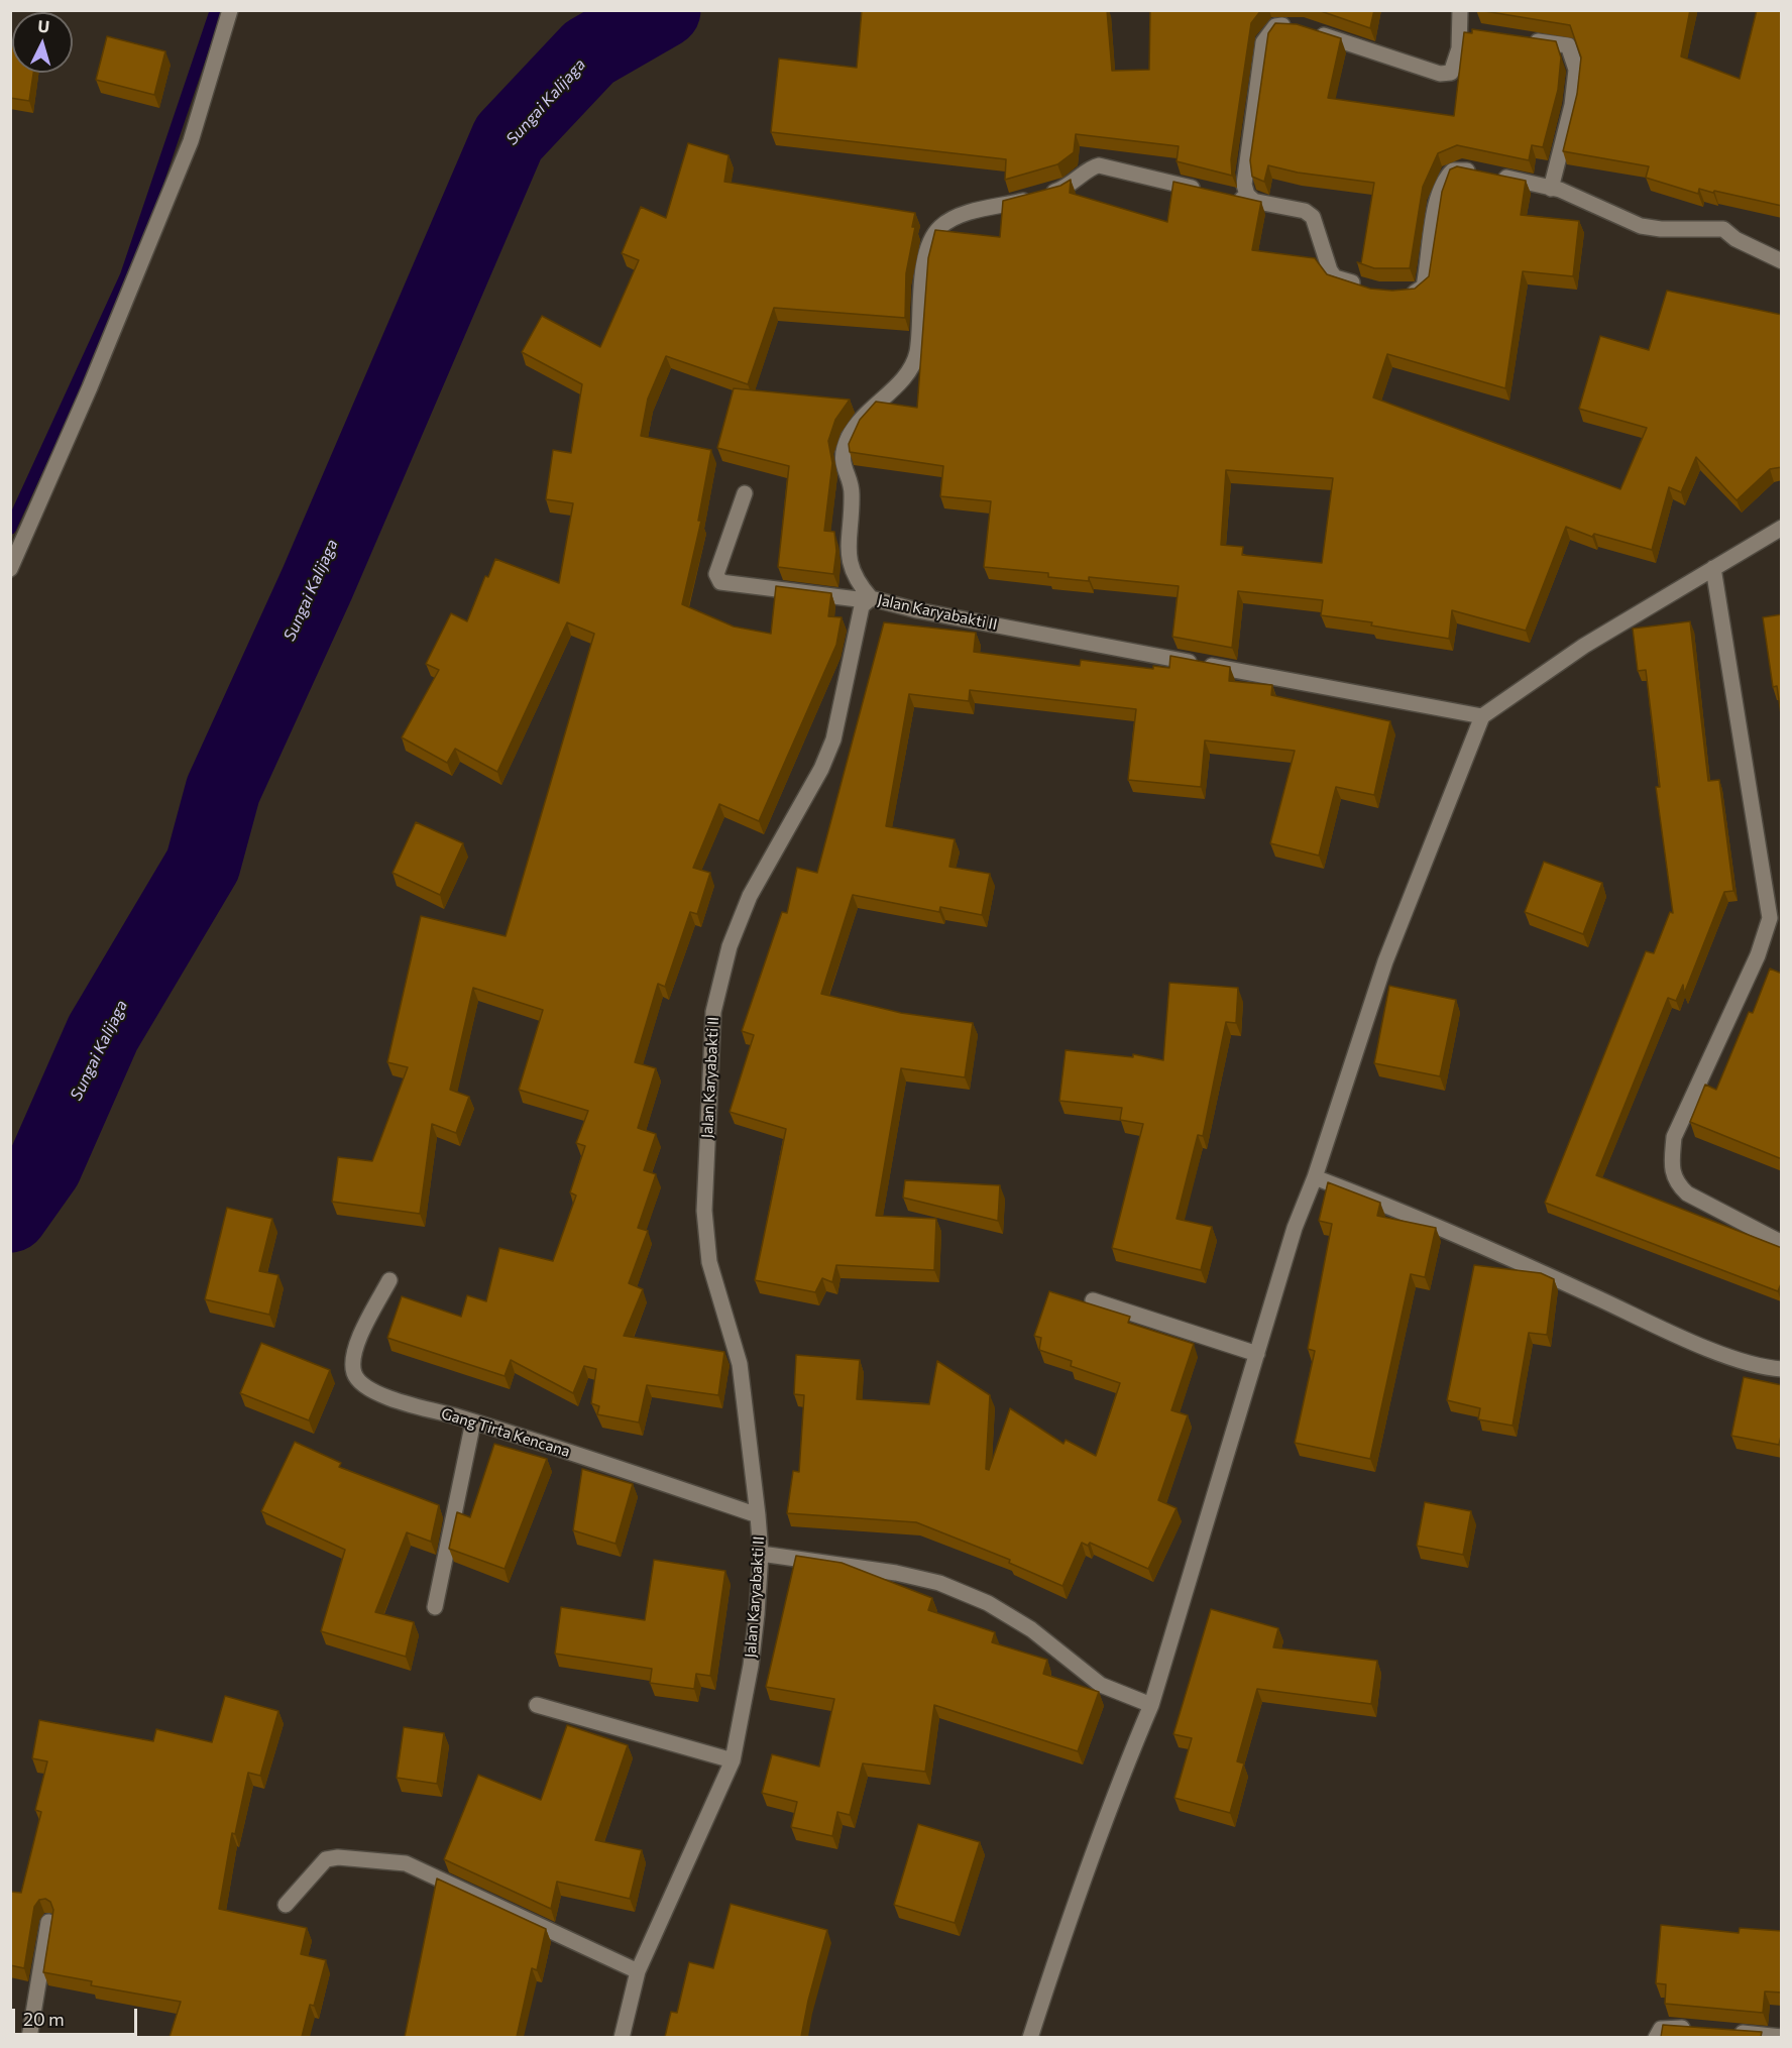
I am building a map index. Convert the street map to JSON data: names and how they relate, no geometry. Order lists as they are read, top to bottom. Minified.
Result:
{"streets":{"street":["Jalan Karyabakti II","Gang Tirta Kencana"]},"crossings":[["Jalan Karyabakti II","Gang Tirta Kencana"]],"water":["Sungai Kalijaga"],"scale_bar":"20 m","north":"top"}
